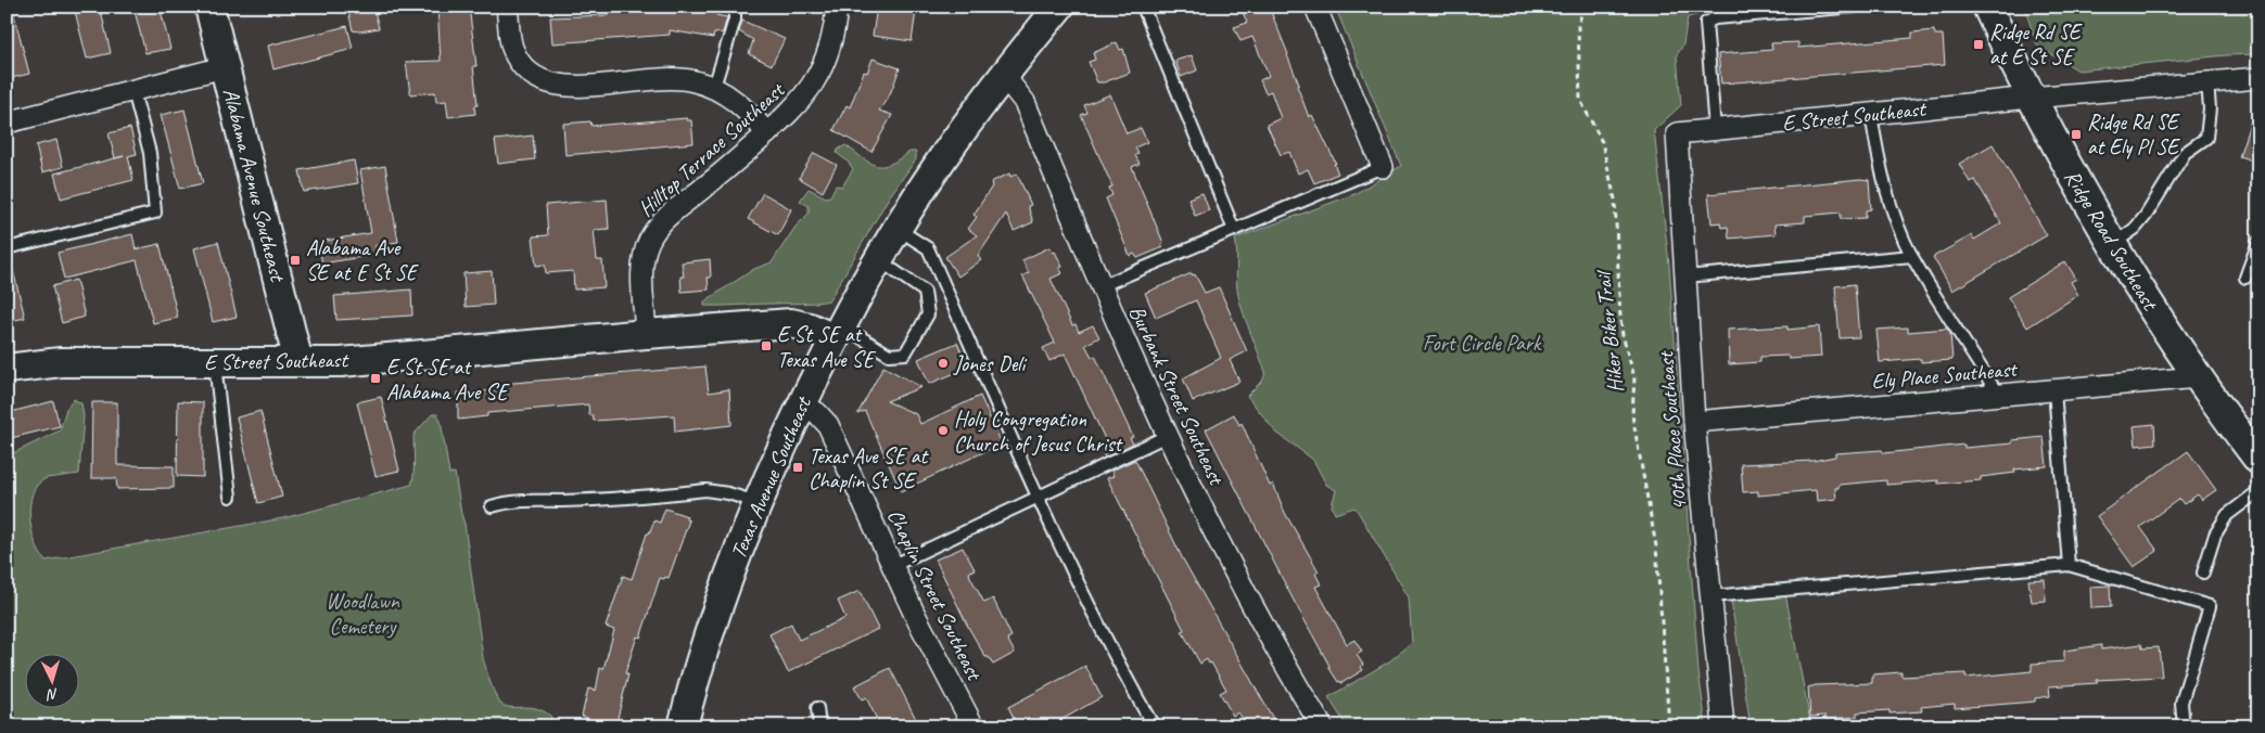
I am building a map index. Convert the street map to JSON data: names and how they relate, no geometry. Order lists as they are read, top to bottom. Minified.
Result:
{"streets":{"main road":["E Street Southeast","Alabama Avenue Southeast","Ridge Road Southeast","Texas Avenue Southeast"],"street":["Hilltop Terrace Southeast","Ely Place Southeast","Burbank Street Southeast","40th Place Southeast","Chaplin Street Southeast"],"path":["Hiker Biker Trail"]},"crossings":[["E Street Southeast","Hilltop Terrace Southeast"],["E Street Southeast","Alabama Avenue Southeast"],["E Street Southeast","Ridge Road Southeast"],["E Street Southeast","40th Place Southeast"],["E Street Southeast","Texas Avenue Southeast"],["Ridge Road Southeast","Ely Place Southeast"],["Ely Place Southeast","40th Place Southeast"],["Burbank Street Southeast","Texas Avenue Southeast"],["Texas Avenue Southeast","Chaplin Street Southeast"]],"parks":["Fort Circle Park","Woodlawn Cemetery"],"places":{"transit":["Ridge Rd SE at E St SE","Ridge Rd SE at Ely Pl SE","Alabama Ave SE at E St SE","E St SE at Texas Ave SE","E St SE at Alabama Ave SE","Texas Ave SE at Chaplin St SE"],"other":["Jones Deli","Holy Congregation Church of Jesus Christ"]},"north":"bottom"}
